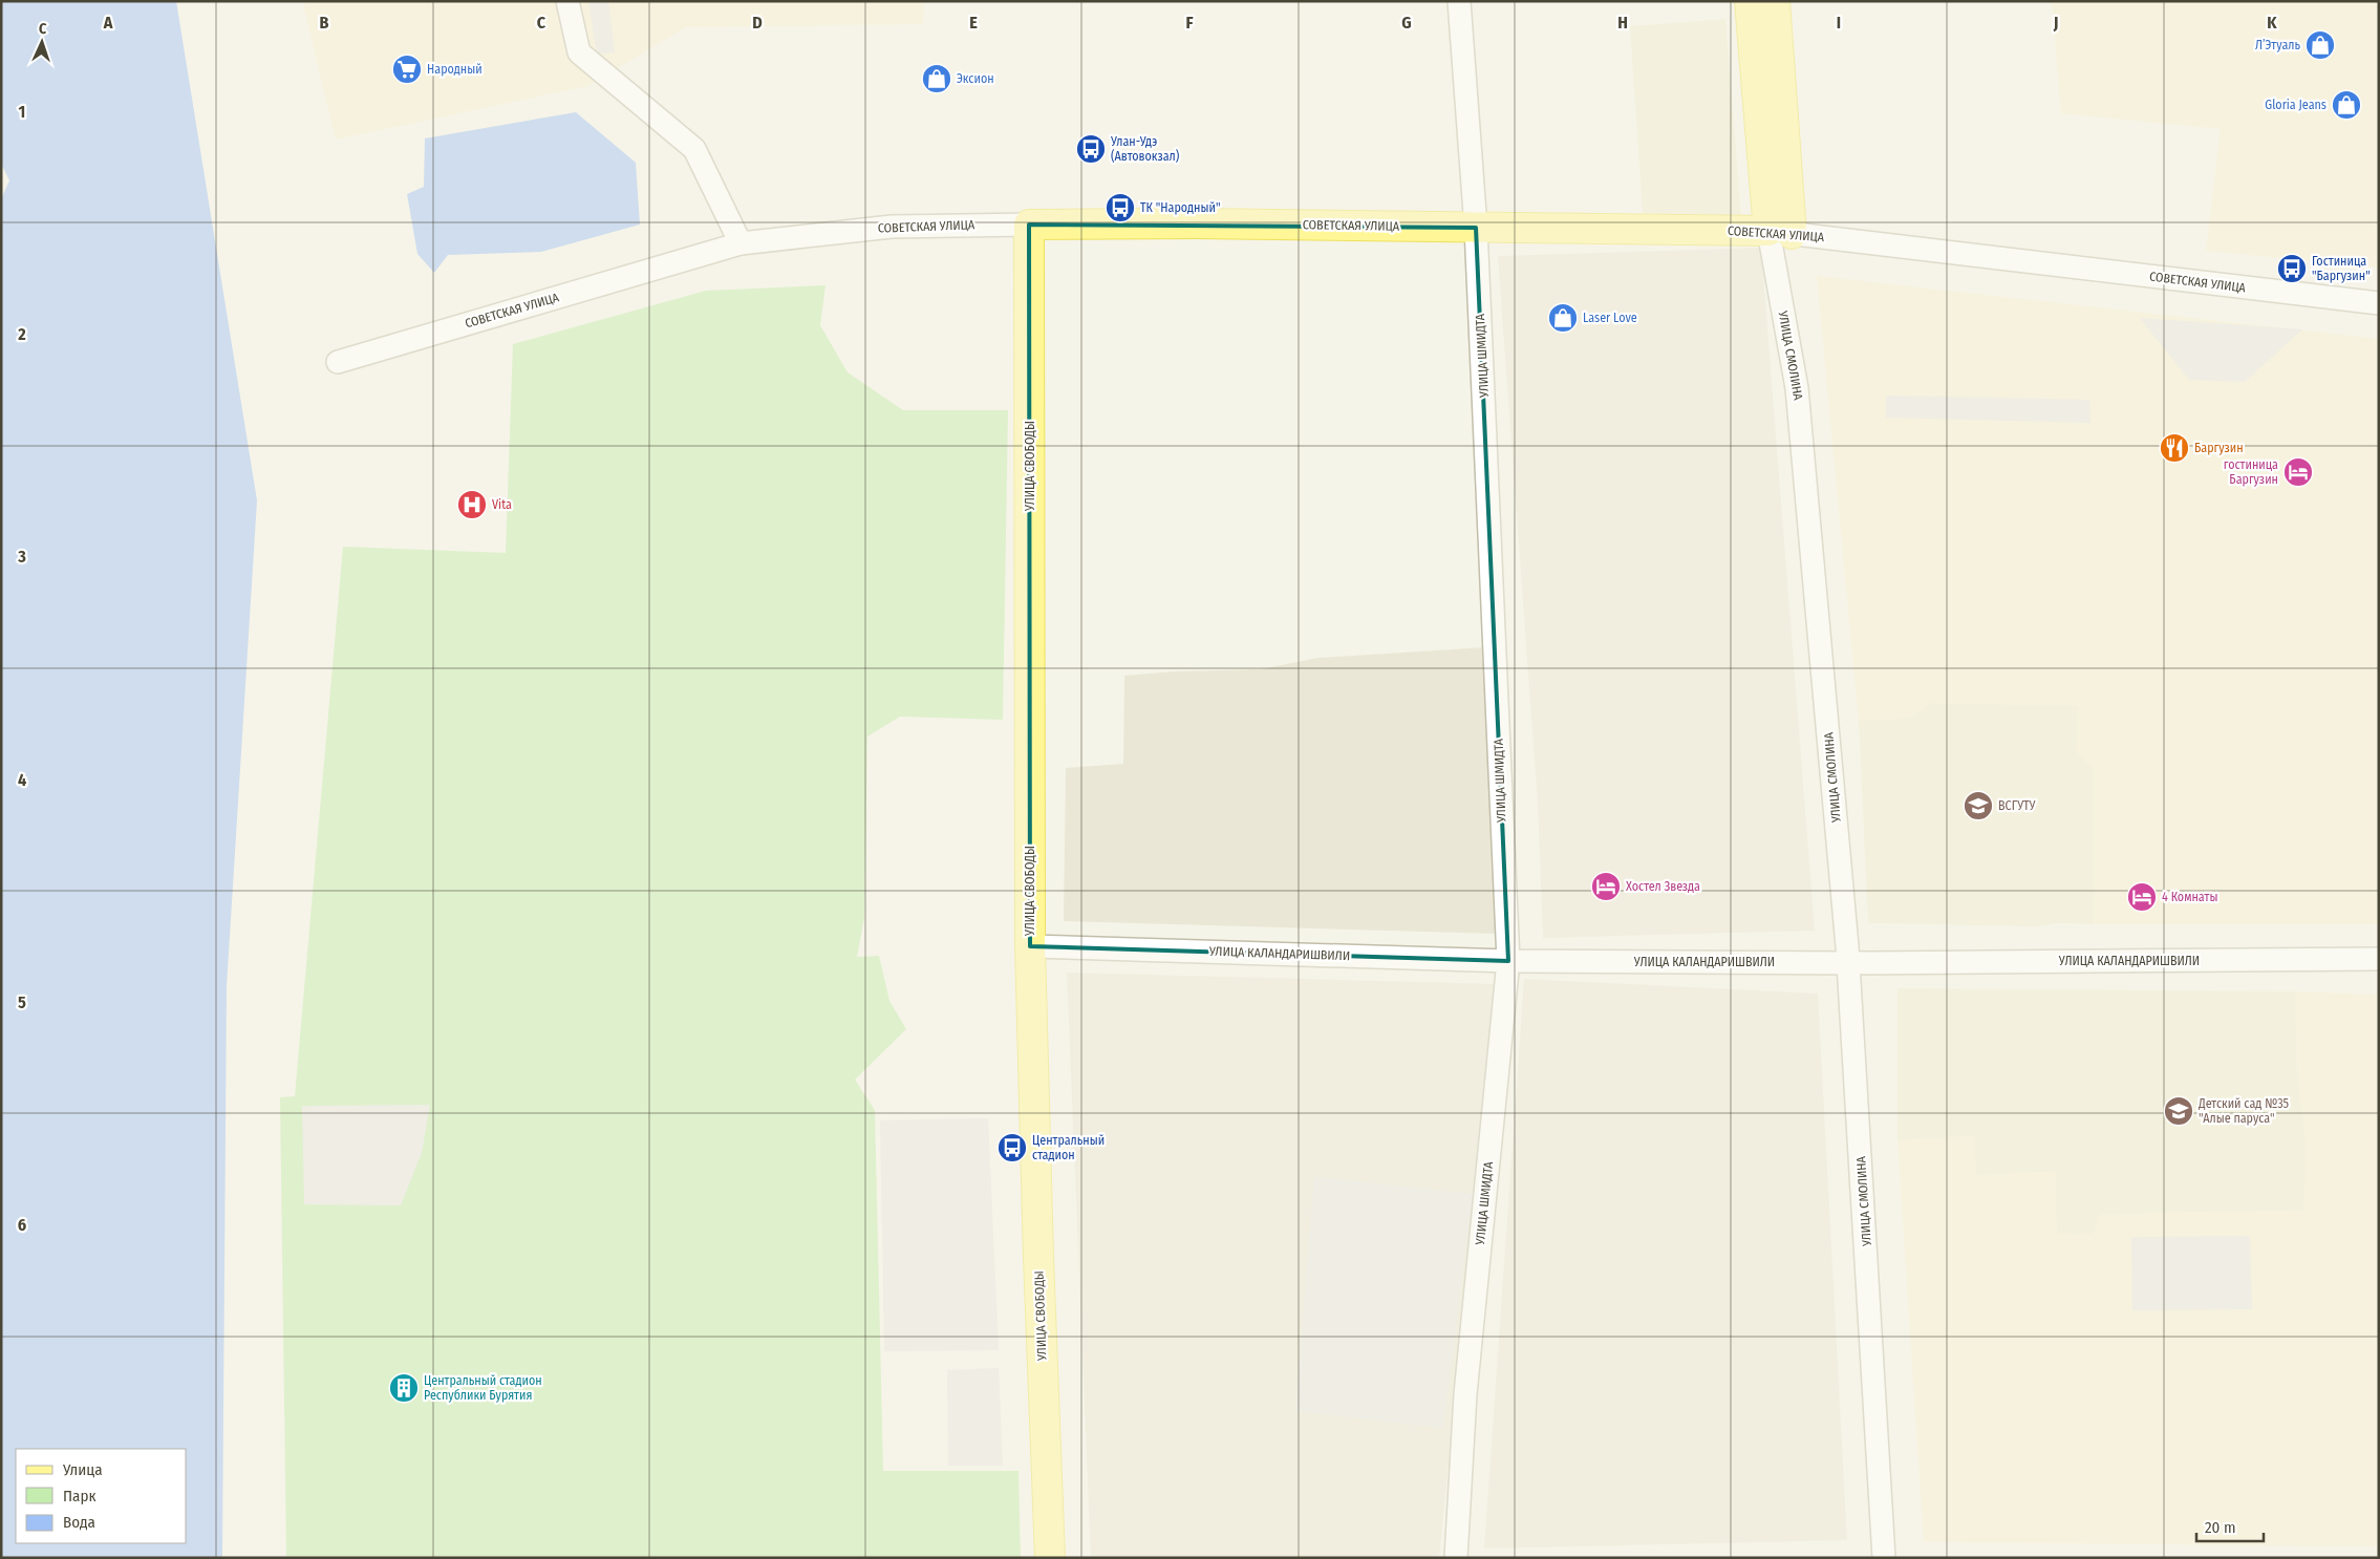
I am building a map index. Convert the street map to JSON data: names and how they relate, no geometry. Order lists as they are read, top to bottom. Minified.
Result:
{"streets":{"main road":["СОВЕТСКАЯ УЛИЦА","УЛИЦА СМОЛИНА","УЛИЦА СВОБОДЫ"],"street":["УЛИЦА ШМИДТА","УЛИЦА КАЛАНДАРИШВИЛИ"]},"crossings":[["СОВЕТСКАЯ УЛИЦА","УЛИЦА ШМИДТА"],["СОВЕТСКАЯ УЛИЦА","УЛИЦА СМОЛИНА"],["СОВЕТСКАЯ УЛИЦА","УЛИЦА СВОБОДЫ"],["УЛИЦА ШМИДТА","УЛИЦА КАЛАНДАРИШВИЛИ"],["УЛИЦА СМОЛИНА","УЛИЦА КАЛАНДАРИШВИЛИ"],["УЛИЦА СВОБОДЫ","УЛИЦА КАЛАНДАРИШВИЛИ"]],"places":{"shop":["Л’Этуаль","Эксион","Gloria Jeans","Laser Love"],"supermarket":["Народный"],"bus stop":["Улан-Удэ (Автовокзал)","ТК \"Народный\"","Гостиница \"Баргузин\"","Центральный стадион"],"restaurant":["Баргузин"],"hotel":["гостиница Баргузин","Хостел Звезда","4 Комнаты"],"hospital":["Vita"],"school or university":["ВСГУТУ","Детский сад №35 \"Алые паруса\""],"building":["Центральный стадион Республики Бурятия"]},"legend":["Улица","Парк","Вода"],"scale_bar":"20 m","north":"top","grid":{"columns":["A","B","C","D","E","F","G","H","I","J","K"],"rows":["1","2","3","4","5","6"]}}
